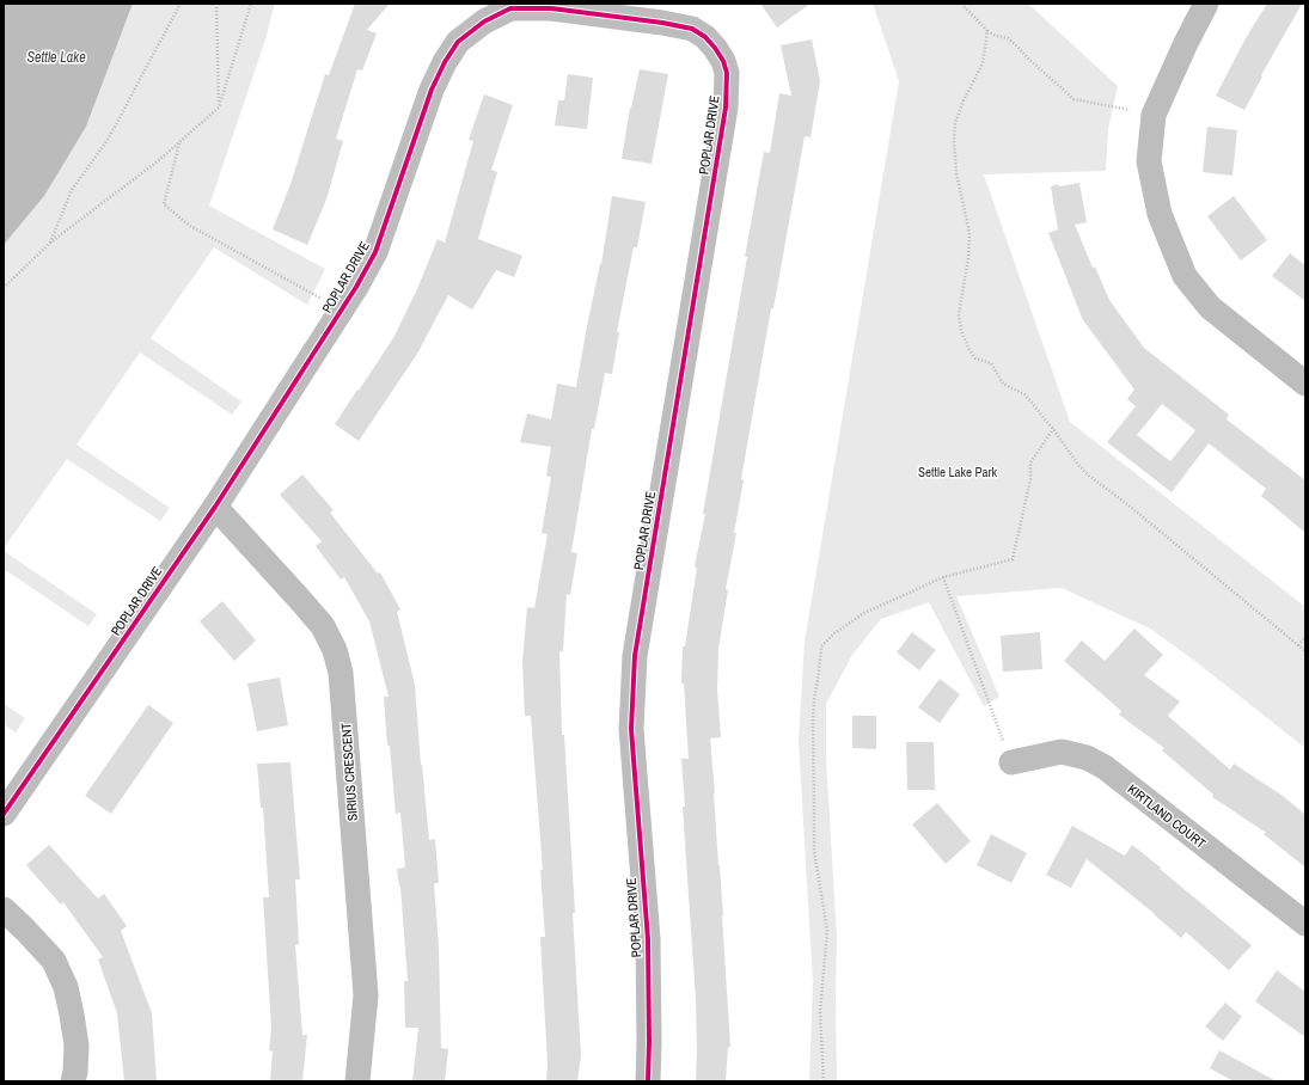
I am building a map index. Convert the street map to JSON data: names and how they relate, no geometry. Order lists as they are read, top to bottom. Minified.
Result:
{"streets":{"street":["POPLAR DRIVE","SIRIUS CRESCENT","KIRTLAND COURT"]},"crossings":[["POPLAR DRIVE","SIRIUS CRESCENT"]],"water":["Settle Lake"],"parks":["Settle Lake Park"]}
